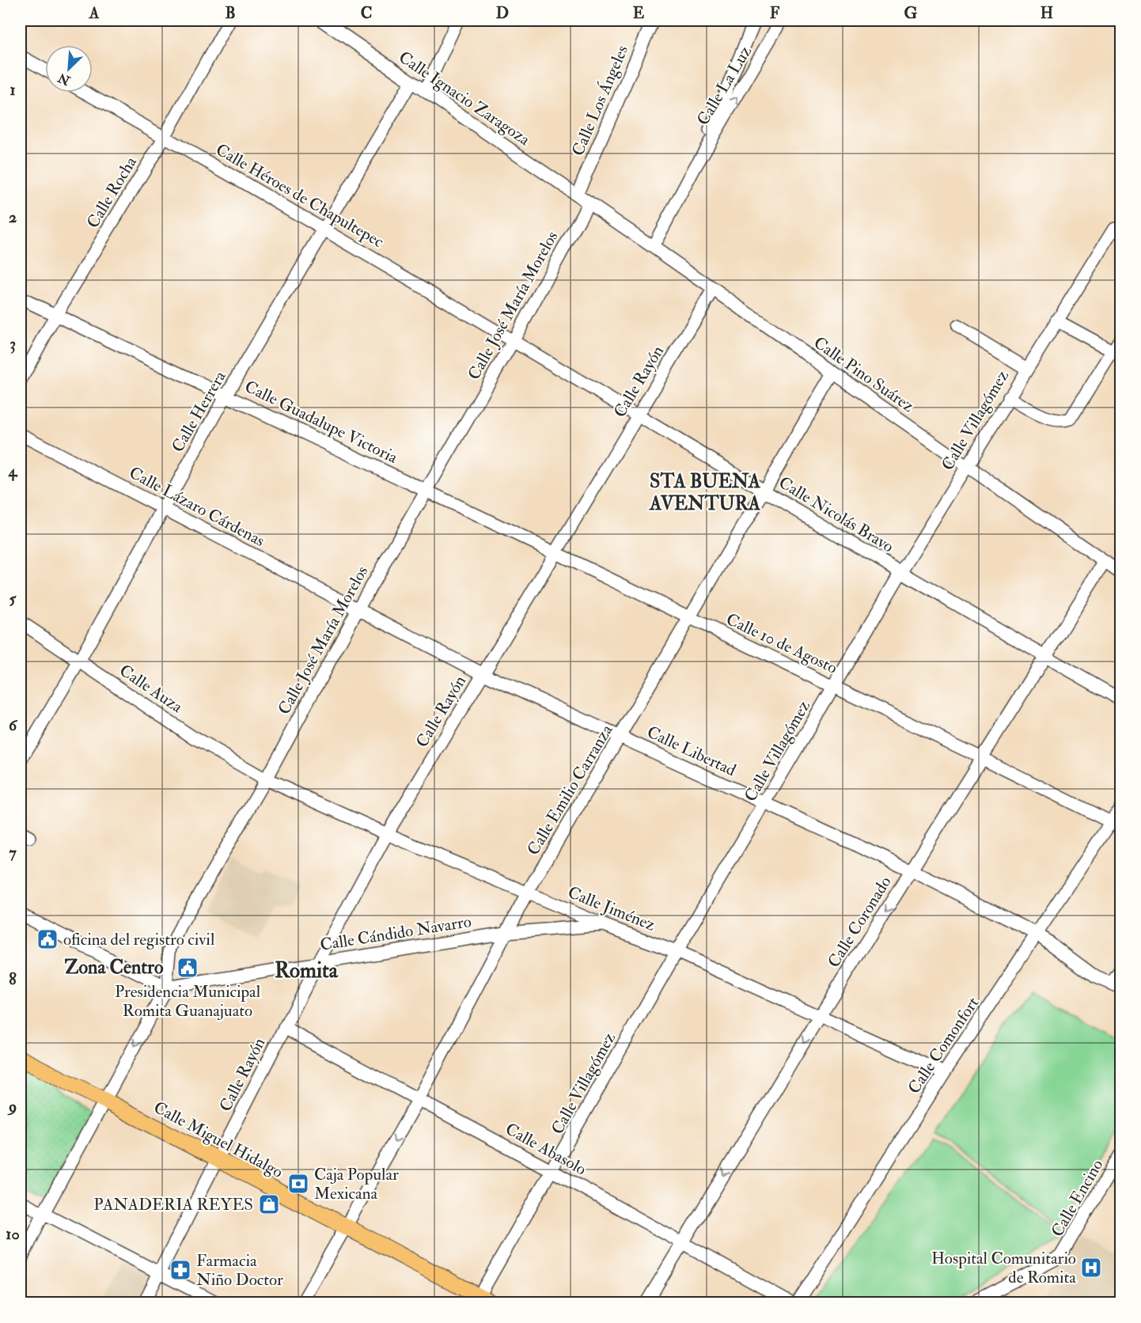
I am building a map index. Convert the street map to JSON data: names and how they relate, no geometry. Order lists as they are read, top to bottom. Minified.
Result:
{"streets":{"main road":["Calle Miguel Hidalgo"],"street":["Calle La Luz","Calle Ignacio Zaragoza","Calle Los Ángeles","Calle Rocha","Calle Héroes de Chapultepec","Calle José María Morelos","Calle Pino Suárez","Calle Rayón","Calle Herrera","Calle Villagómez","Calle Guadalupe Victoria","Calle Lázaro Cárdenas","Calle Nicolás Bravo","Calle 10 de Agosto","Calle Auza","Calle Libertad","Calle Emilio Carranza","Calle Jiménez","Calle Coronado","Calle Cándido Navarro","Calle Comonfort","Calle Abasolo","Calle Encino"]},"crossings":[["Calle La Luz","Calle Pino Suárez"],["Calle Ignacio Zaragoza","Calle Los Ángeles"],["Calle Ignacio Zaragoza","Calle José María Morelos"],["Calle Ignacio Zaragoza","Calle Pino Suárez"],["Calle Ignacio Zaragoza","Calle Herrera"],["Calle Rocha","Calle Héroes de Chapultepec"],["Calle Rocha","Calle Guadalupe Victoria"],["Calle Héroes de Chapultepec","Calle José María Morelos"],["Calle Héroes de Chapultepec","Calle Herrera"],["Calle Héroes de Chapultepec","Calle Nicolás Bravo"],["Calle José María Morelos","Calle Pino Suárez"],["Calle José María Morelos","Calle Guadalupe Victoria"],["Calle José María Morelos","Calle Lázaro Cárdenas"],["Calle José María Morelos","Calle Nicolás Bravo"],["Calle José María Morelos","Calle 10 de Agosto"],["Calle José María Morelos","Calle Auza"],["Calle José María Morelos","Calle Libertad"],["Calle José María Morelos","Calle Jiménez"],["Calle José María Morelos","Calle Cándido Navarro"],["Calle José María Morelos","Calle Miguel Hidalgo"],["Calle Pino Suárez","Calle Rayón"],["Calle Pino Suárez","Calle Villagómez"],["Calle Pino Suárez","Calle Emilio Carranza"],["Calle Pino Suárez","Calle Coronado"],["Calle Rayón","Calle Nicolás Bravo"],["Calle Rayón","Calle 10 de Agosto"],["Calle Rayón","Calle Libertad"],["Calle Rayón","Calle Jiménez"],["Calle Rayón","Calle Cándido Navarro"],["Calle Rayón","Calle Miguel Hidalgo"],["Calle Rayón","Calle Abasolo"],["Calle Herrera","Calle Guadalupe Victoria"],["Calle Herrera","Calle Lázaro Cárdenas"],["Calle Herrera","Calle Auza"],["Calle Villagómez","Calle Nicolás Bravo"],["Calle Villagómez","Calle 10 de Agosto"],["Calle Villagómez","Calle Libertad"],["Calle Villagómez","Calle Jiménez"],["Calle Villagómez","Calle Miguel Hidalgo"],["Calle Villagómez","Calle Abasolo"],["Calle Guadalupe Victoria","Calle 10 de Agosto"],["Calle Lázaro Cárdenas","Calle Libertad"],["Calle Nicolás Bravo","Calle Emilio Carranza"],["Calle Nicolás Bravo","Calle Coronado"],["Calle 10 de Agosto","Calle Emilio Carranza"],["Calle 10 de Agosto","Calle Coronado"],["Calle 10 de Agosto","Calle Comonfort"],["Calle Auza","Calle Jiménez"],["Calle Libertad","Calle Emilio Carranza"],["Calle Libertad","Calle Coronado"],["Calle Libertad","Calle Comonfort"],["Calle Emilio Carranza","Calle Jiménez"],["Calle Emilio Carranza","Calle Cándido Navarro"],["Calle Emilio Carranza","Calle Miguel Hidalgo"],["Calle Emilio Carranza","Calle Abasolo"],["Calle Jiménez","Calle Coronado"],["Calle Jiménez","Calle Cándido Navarro"],["Calle Jiménez","Calle Comonfort"],["Calle Coronado","Calle Abasolo"]],"one_way":["Calle Coronado"],"districts":["STA BUENA AVENTURA","Zona Centro","Romita"],"places":{"public building":["oficina del registro civil","Presidencia Municipal Romita Guanajuato"],"bank":["Caja Popular Mexicana"],"shop":["PANADERIA REYES"],"hospital":["Hospital Comunitario de Romita"],"pharmacy":["Farmacia Niño Doctor"]},"north":"bottom left","grid":{"columns":["A","B","C","D","E","F","G","H"],"rows":["1","2","3","4","5","6","7","8","9","10"]}}
